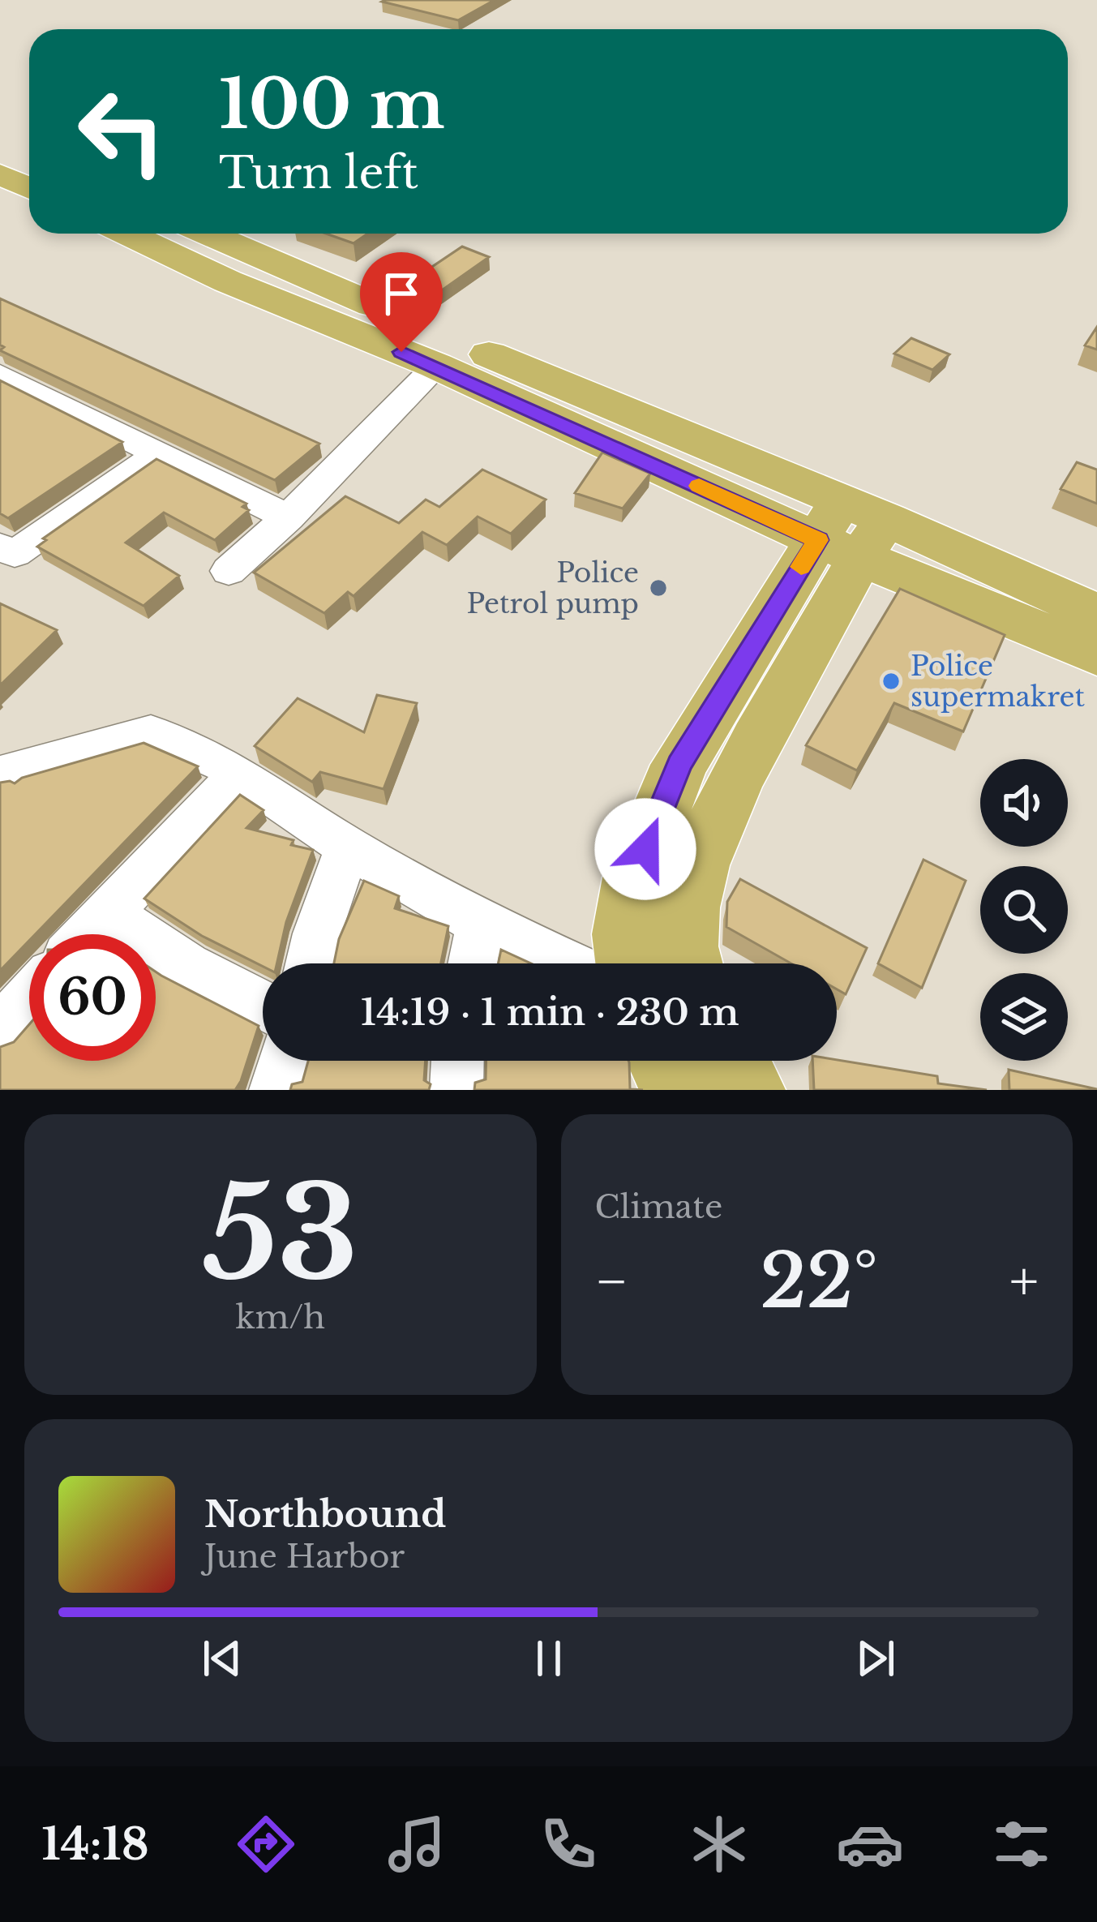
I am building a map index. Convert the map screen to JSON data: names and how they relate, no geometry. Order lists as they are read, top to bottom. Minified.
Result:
{"places":["Police Petrol pump","Police supermakret"],"page":{"turn":["100 m","Turn left"],"limit":"60","trip":"14:19 · 1 min · 230 m","tile":[["53","km/h"],"Climate"],"heat":["−","22°","+"],"song":["Northbound","June Harbor"],"tabs":"14:18"}}
